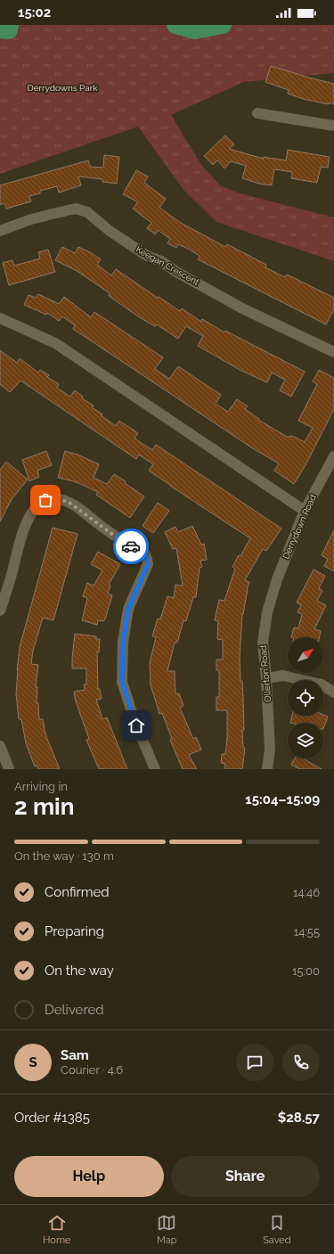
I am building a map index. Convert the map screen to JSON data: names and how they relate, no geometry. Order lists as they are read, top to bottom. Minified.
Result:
{"streets":{"street":["Keegan Crescent","Derrydown Road","Ollerton Road"]},"crossings":[["Derrydown Road","Ollerton Road"]],"parks":["Derrydowns Park"],"north":"top right","page":{"status":"15:02","heading":["2 min","Arriving in","15:04–15:09"],"panel":["Sam","Courier · 4.6","Order #1385","$28.57"],"bar":"On the way · 130 m","list":[["Confirmed","14:46"],["Preparing","14:55"],["On the way","15:00"],"Delivered"],"round":"S","buttons":["Help","Share"],"tabs":["Home","Map","Saved"]}}
